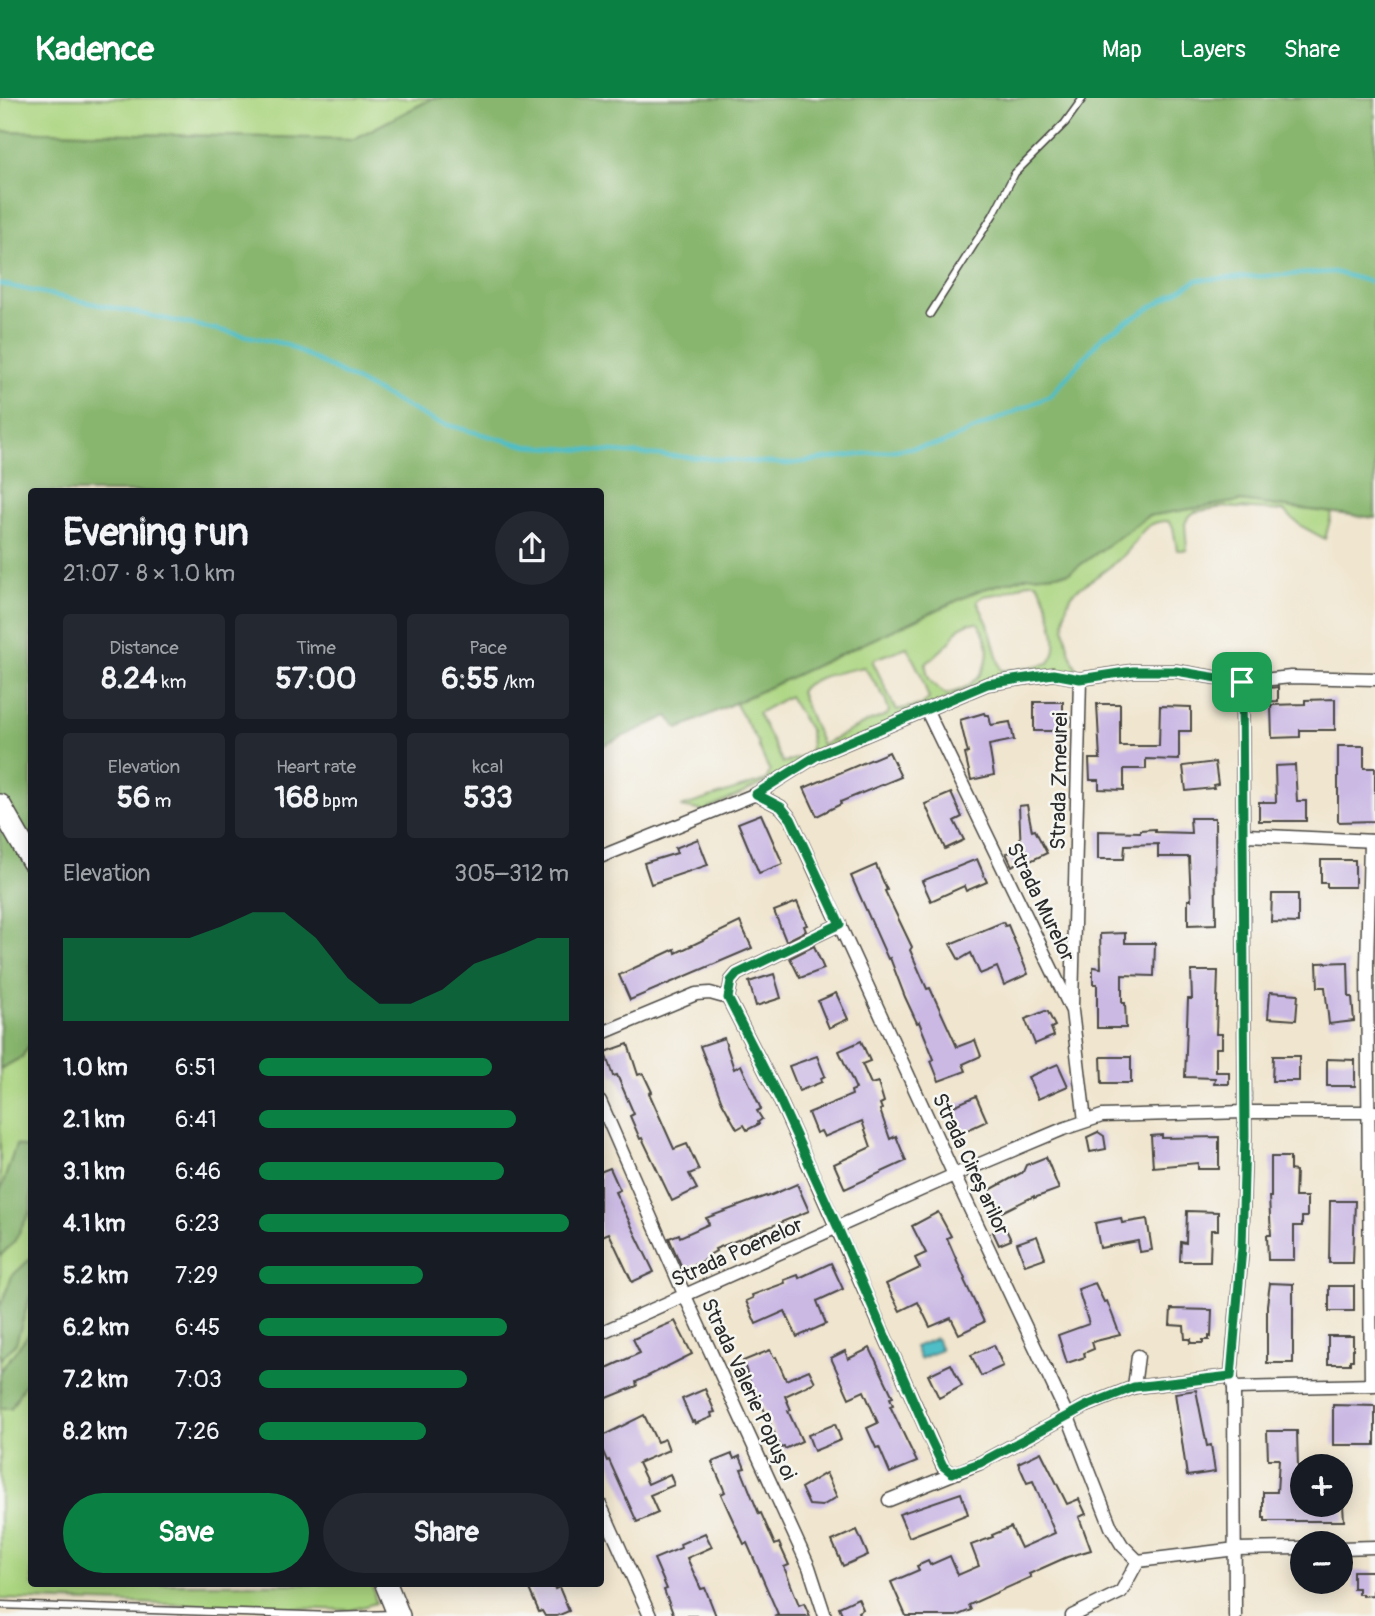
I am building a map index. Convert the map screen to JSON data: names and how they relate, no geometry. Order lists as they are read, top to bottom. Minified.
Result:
{"streets":{"street":["Strada Zmeurei","Strada Murelor","Strada Cireșarilor","Strada Poenelor","Strada Valerie Popușoi"]},"crossings":[["Strada Zmeurei","Strada Murelor"],["Strada Murelor","Strada Poenelor"],["Strada Cireșarilor","Strada Poenelor"],["Strada Poenelor","Strada Valerie Popușoi"]],"page":{"header":"Kadence","nav":["Map","Layers","Share"],"heading":["Evening run","21:07 · 8 × 1.0 km"],"stats":[["Distance","8.24 km"],["Time","57:00"],["Pace","6:55 /km"],["Elevation","56 m"],["Heart rate","168 bpm"],["kcal","533"]],"chart":["Elevation","305–312 m"],"list":[{"name":"1.0 km","note":"6:51"},{"name":"2.1 km","note":"6:41"},{"name":"3.1 km","note":"6:46"},{"name":"4.1 km","note":"6:23"},{"name":"5.2 km","note":"7:29"},{"name":"6.2 km","note":"6:45"},{"name":"7.2 km","note":"7:03"},{"name":"8.2 km","note":"7:26"}],"map_buttons":["+","−"],"buttons":["Save","Share"]}}
